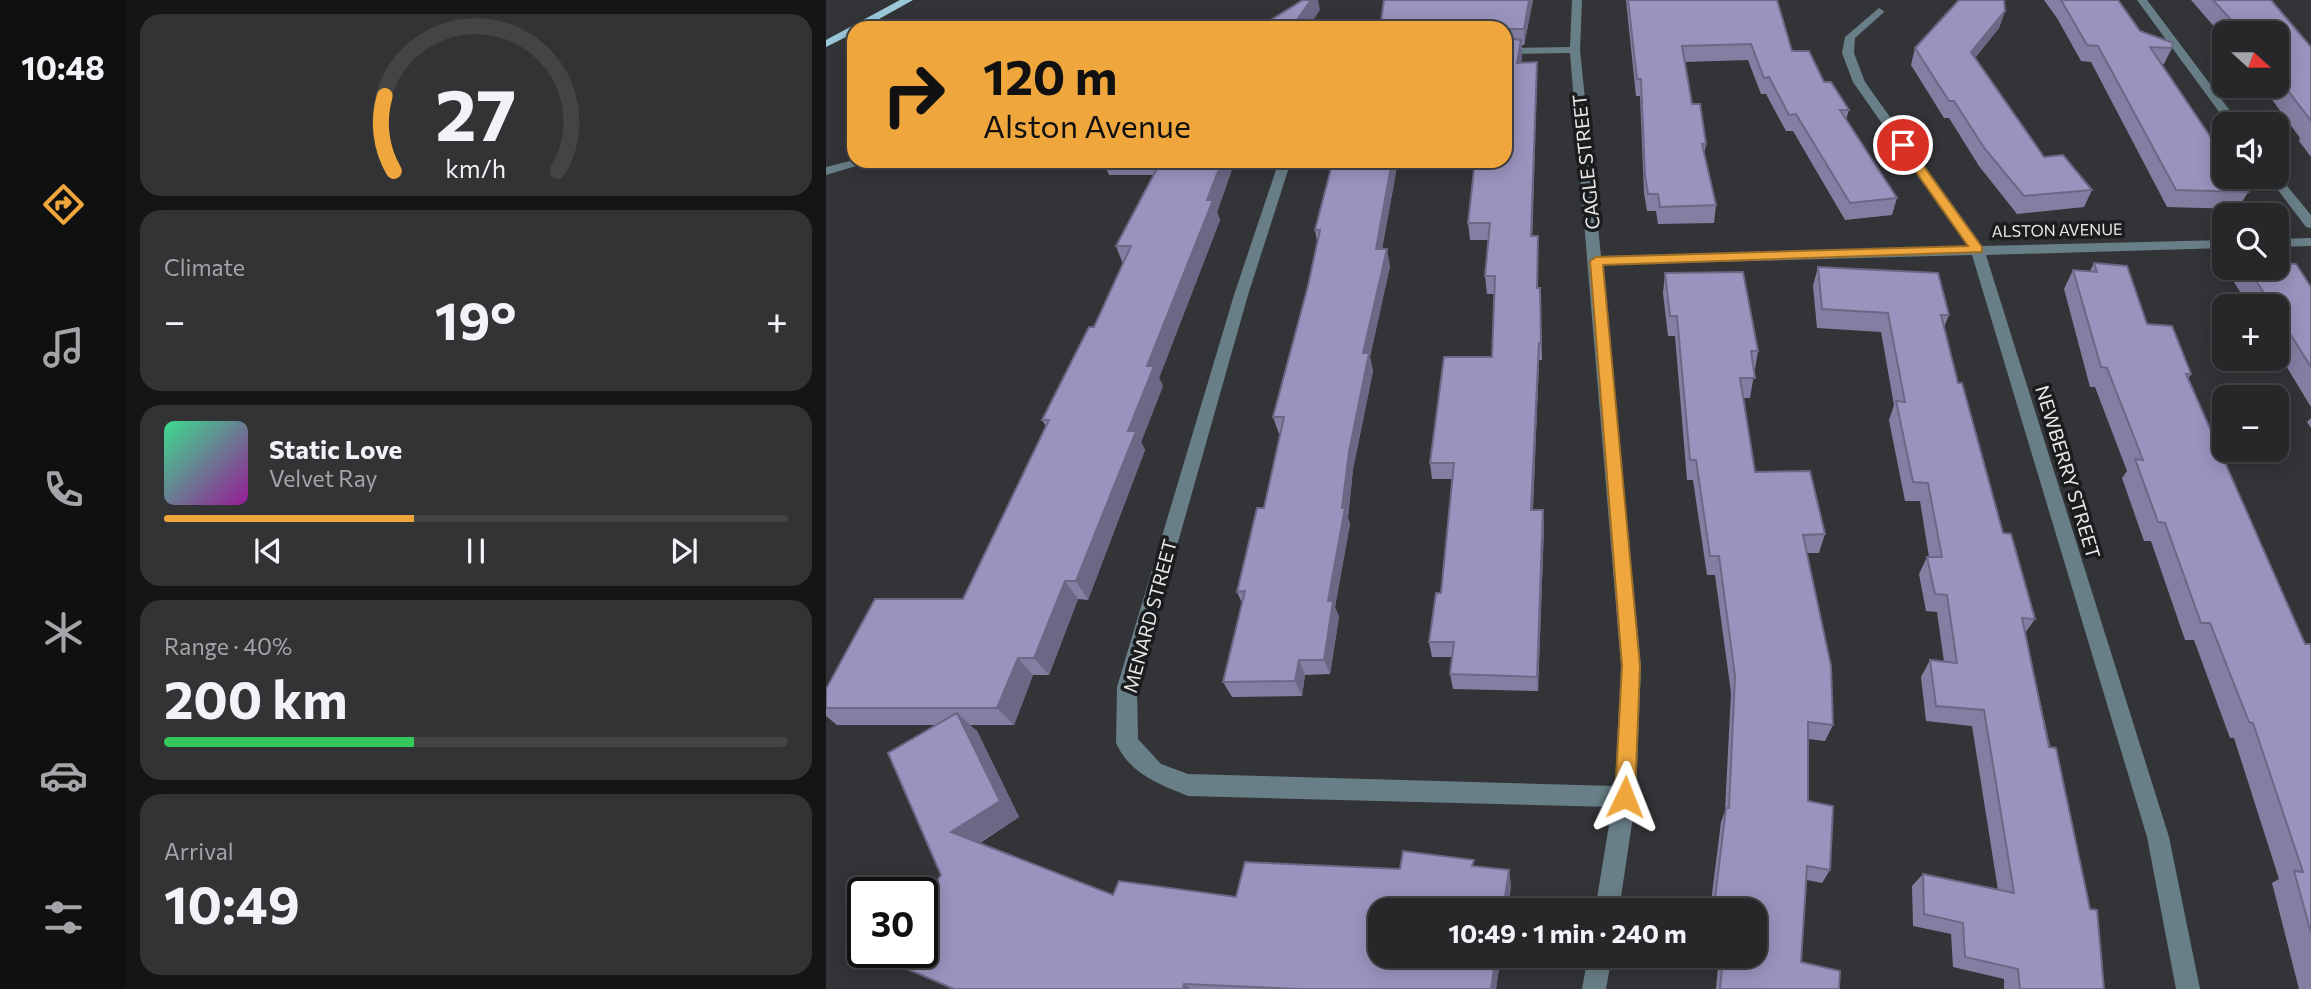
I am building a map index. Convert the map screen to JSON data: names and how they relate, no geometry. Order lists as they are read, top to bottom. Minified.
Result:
{"streets":{"street":["CAGLE STREET","ALSTON AVENUE","NEWBERRY STREET","MENARD STREET"]},"crossings":[["CAGLE STREET","ALSTON AVENUE"],["CAGLE STREET","MENARD STREET"],["ALSTON AVENUE","NEWBERRY STREET"]],"north":"right","page":{"tabs":"10:48","map_buttons":["+","−"],"turn":["120 m","Alston Avenue"],"tile":["Climate",["Range · 40%","200 km"],["Arrival","10:49"]],"heat":["−","19°","+"],"song":["Static Love","Velvet Ray"],"limit":"30","trip":"10:49 · 1 min · 240 m","gauge":["27","km/h"]}}
